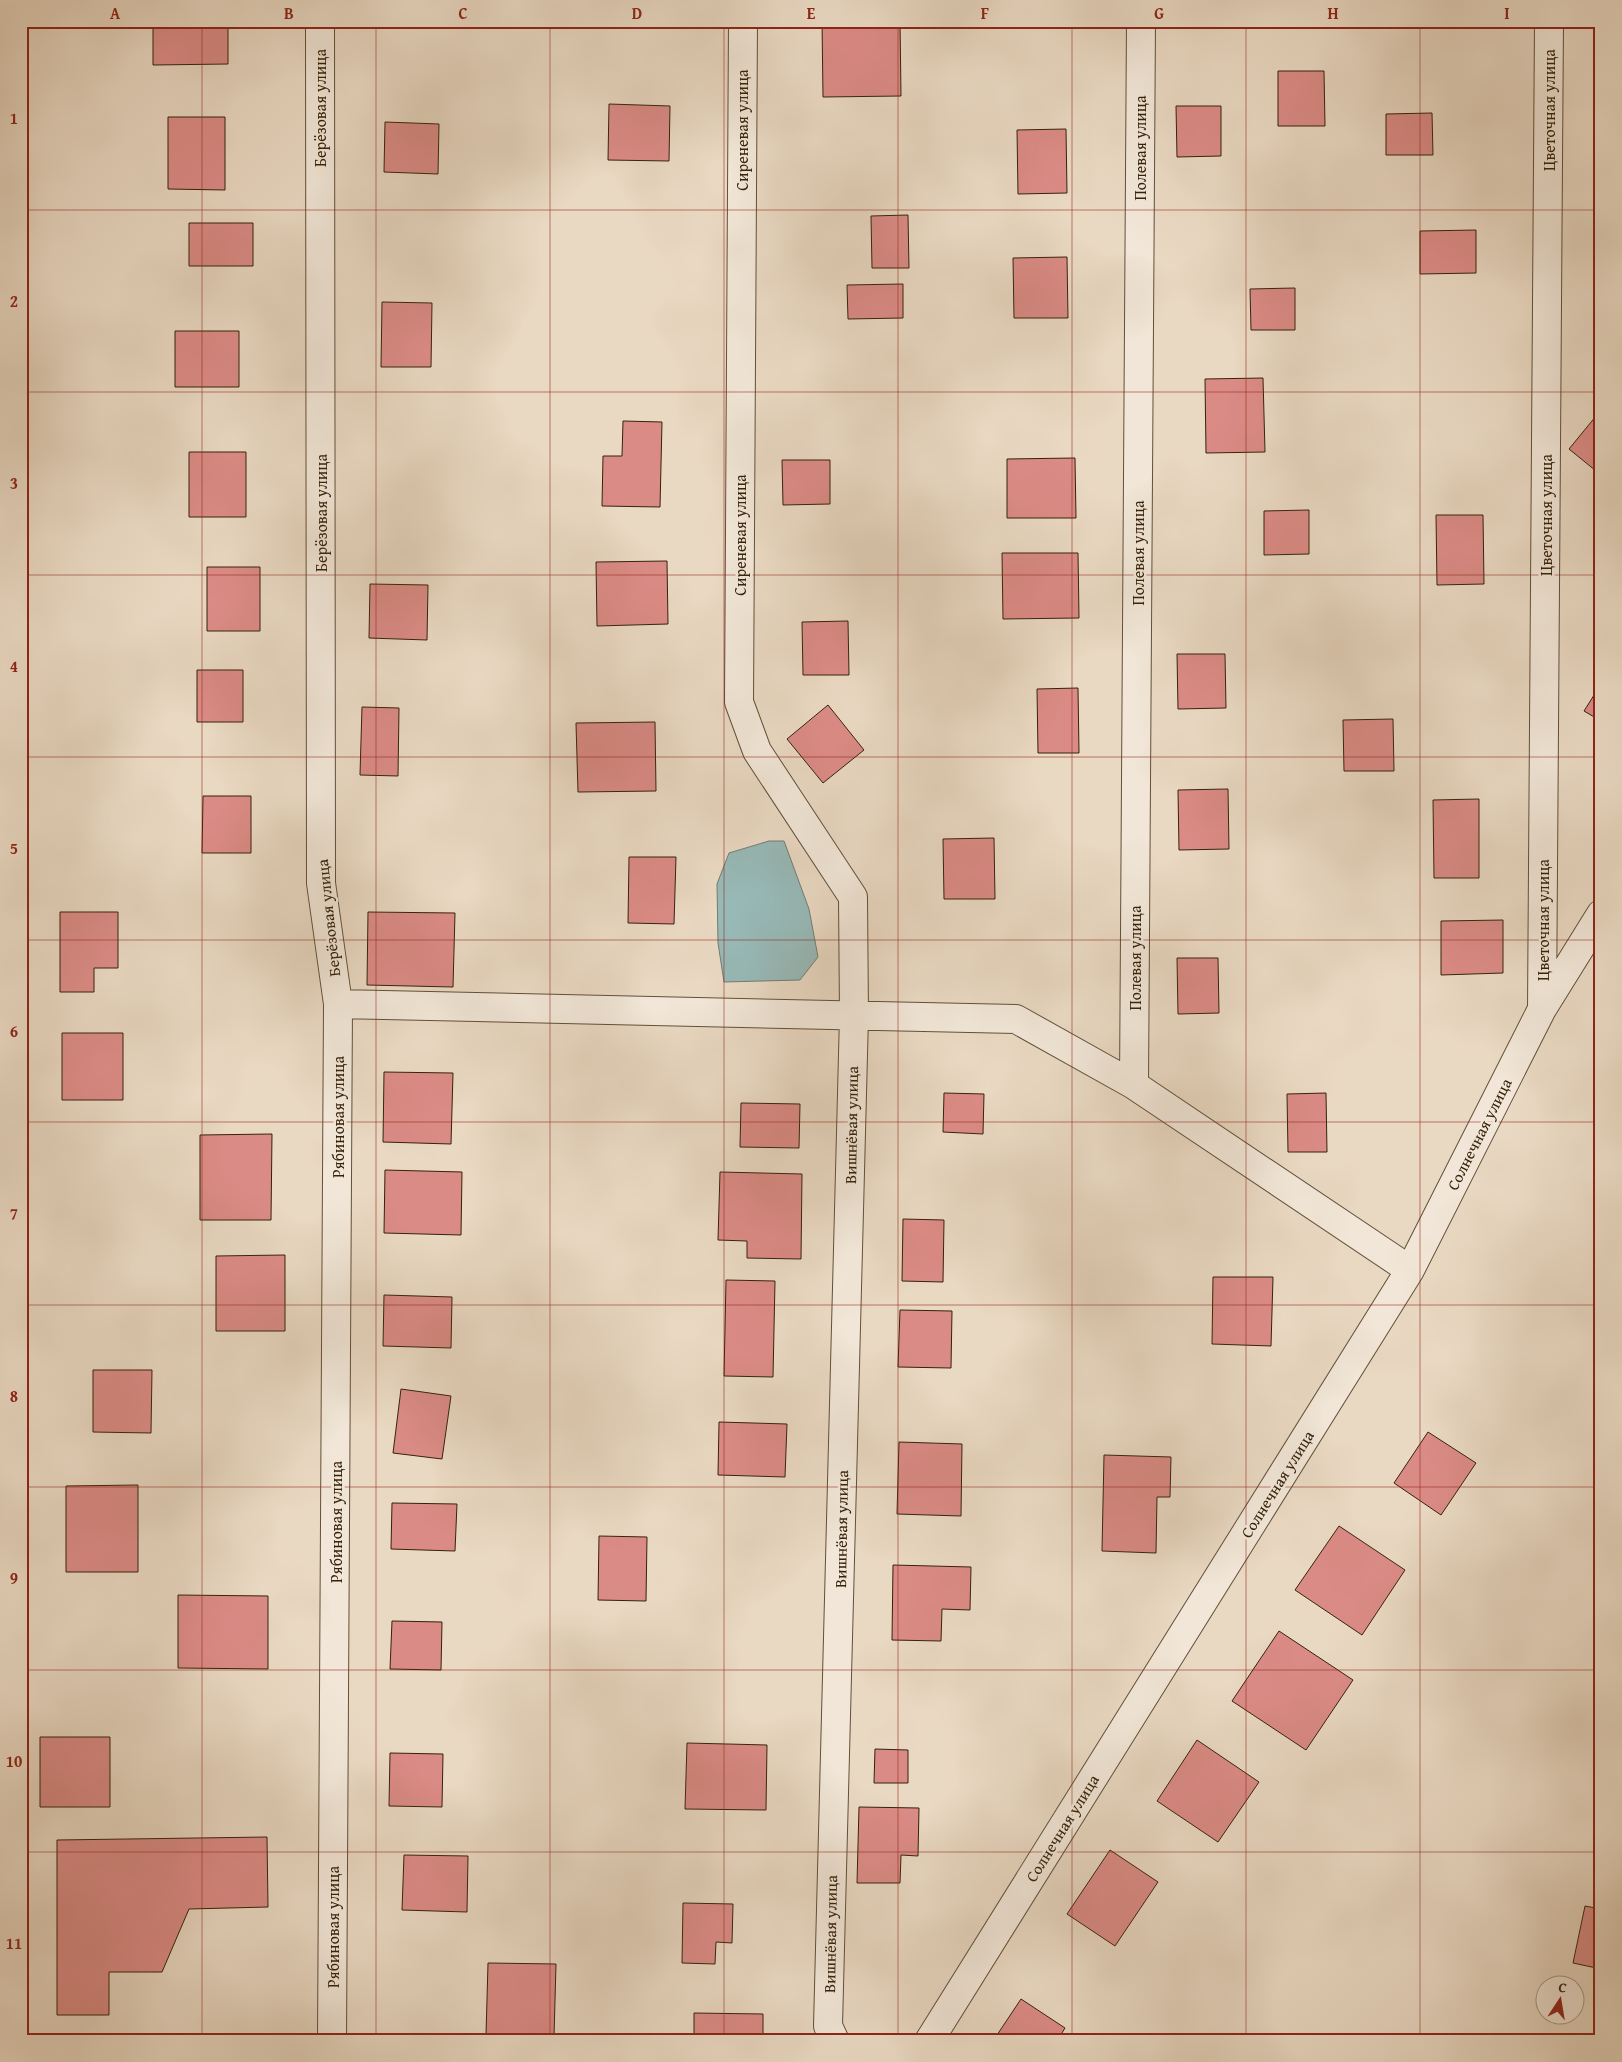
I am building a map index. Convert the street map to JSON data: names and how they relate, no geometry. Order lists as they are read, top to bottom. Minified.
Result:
{"streets":{"street":["Берёзовая улица","Цветочная улица","Сиреневая улица","Полевая улица","Рябиновая улица","Вишнёвая улица","Солнечная улица"]},"crossings":[["Берёзовая улица","Рябиновая улица"],["Цветочная улица","Солнечная улица"],["Сиреневая улица","Вишнёвая улица"]],"north":"top","grid":{"columns":["A","B","C","D","E","F","G","H","I"],"rows":["1","2","3","4","5","6","7","8","9","10","11"]}}
